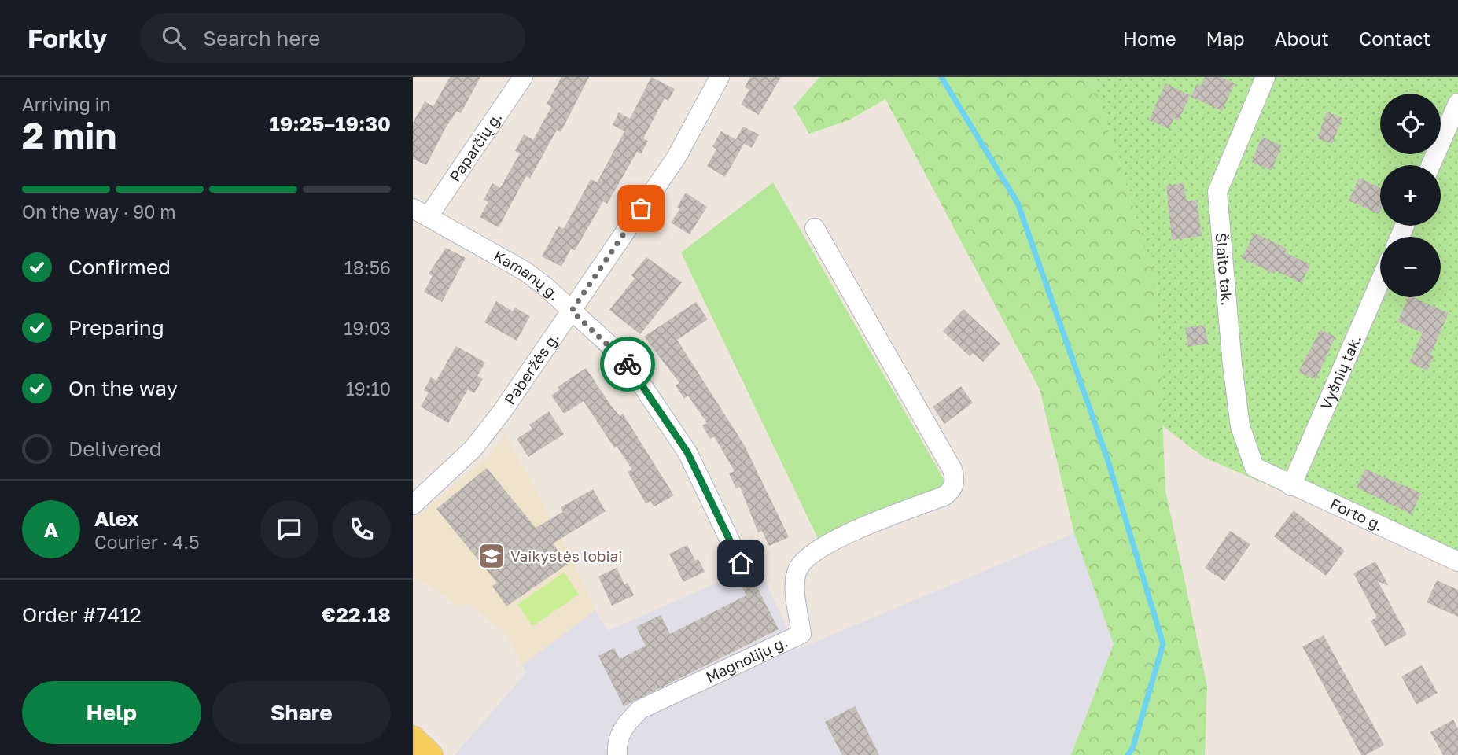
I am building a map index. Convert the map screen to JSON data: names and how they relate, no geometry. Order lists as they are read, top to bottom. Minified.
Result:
{"streets":{"street":["Paparčių g.","Šlaito tak.","Kamanų g.","Paberžės g.","Vyšnių tak.","Forto g.","Magnolijų g."]},"crossings":[["Paparčių g.","Kamanų g."],["Šlaito tak.","Forto g."],["Kamanų g.","Paberžės g."],["Vyšnių tak.","Forto g."]],"places":{"school or university":["Vaikystės lobiai"]},"page":{"header":"Forkly","search":"Search here","nav":["Home","Map","About","Contact"],"heading":["2 min","Arriving in","19:25–19:30"],"panel":["Alex","Courier · 4.5","Order #7412","€22.18"],"map_buttons":["+","−"],"bar":"On the way · 90 m","list":[["Confirmed","18:56"],["Preparing","19:03"],["On the way","19:10"],"Delivered"],"round":"A","buttons":["Help","Share"]}}
